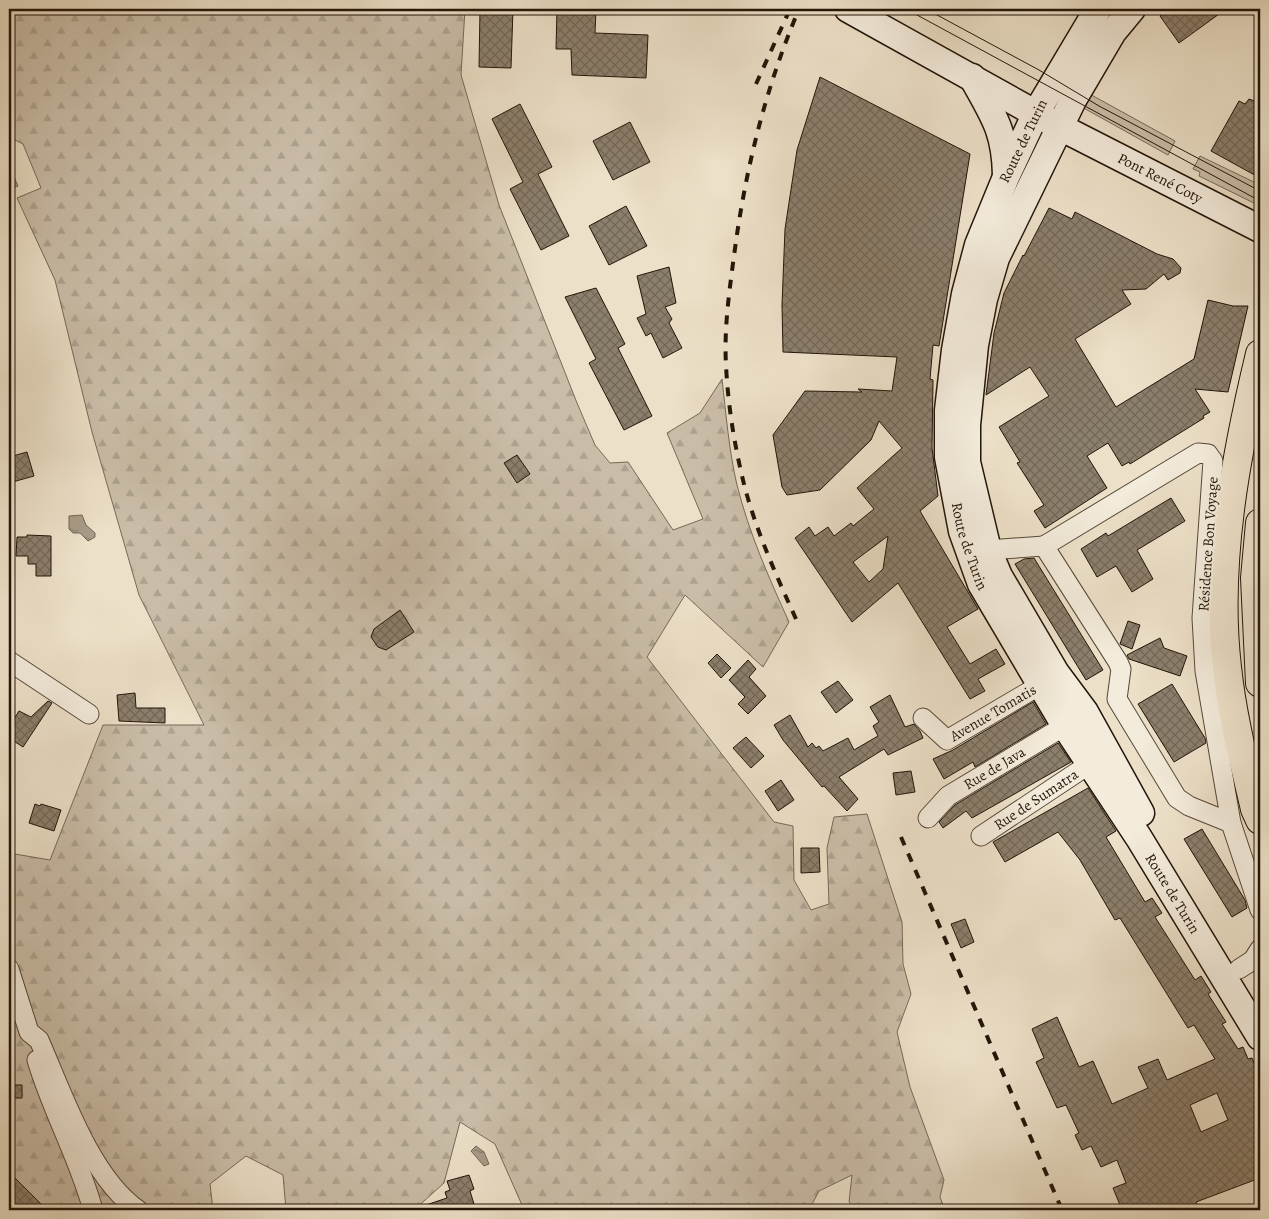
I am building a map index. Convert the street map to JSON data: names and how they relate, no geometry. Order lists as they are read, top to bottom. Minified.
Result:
{"streets":{"main road":["Route de Turin","Pont René Coty"],"street":["Résidence Bon Voyage","Avenue Tomatis","Rue de Java","Rue de Sumatra"]},"crossings":[["Route de Turin","Pont René Coty"],["Route de Turin","Résidence Bon Voyage"],["Route de Turin","Avenue Tomatis"],["Route de Turin","Rue de Java"],["Route de Turin","Rue de Sumatra"]]}
